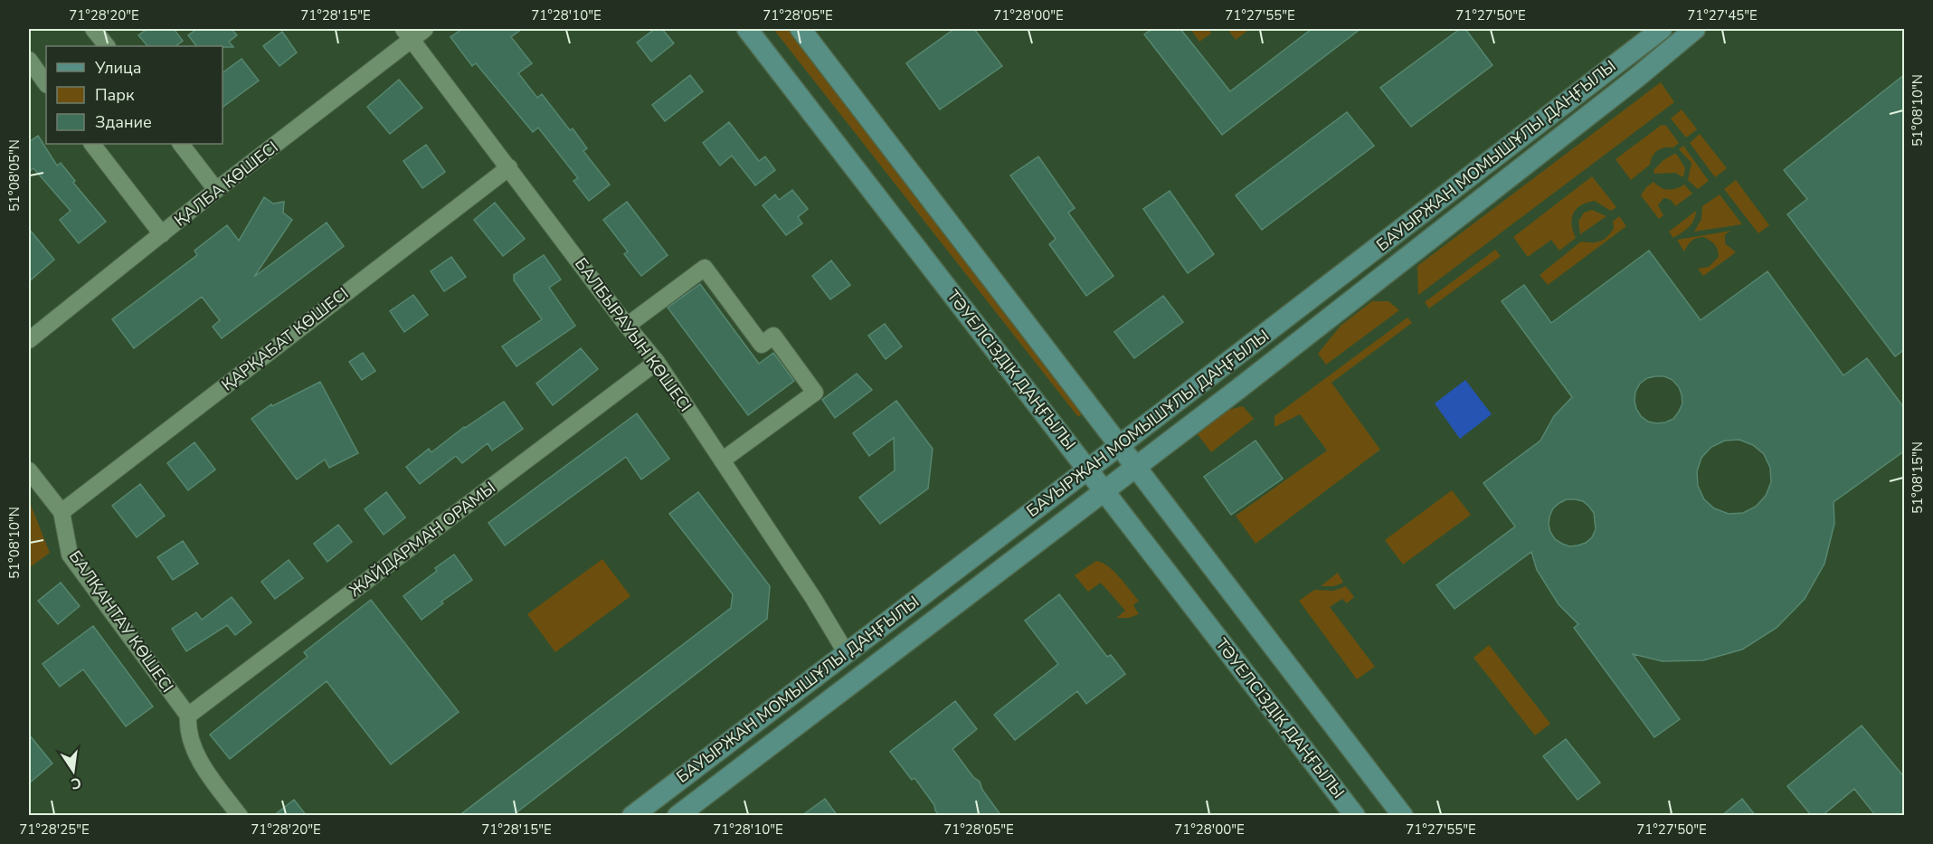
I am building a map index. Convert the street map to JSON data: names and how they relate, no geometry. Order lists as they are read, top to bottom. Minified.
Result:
{"streets":{"main road":["БАУЫРЖАН МОМЫШҰЛЫ ДАҢҒЫЛЫ","ТӘУЕЛСІЗДІК ДАҢҒЫЛЫ"],"street":["ҚАЛБА КӨШЕСІ","БАЛБЫРАУЫН КӨШЕСІ","ҚАРҚАБАТ КӨШЕСІ","ЖАЙДАРМАН ОРАМЫ","БАЛҚАНТАУ КӨШЕСІ"]},"crossings":[["БАУЫРЖАН МОМЫШҰЛЫ ДАҢҒЫЛЫ","БАЛБЫРАУЫН КӨШЕСІ"],["БАУЫРЖАН МОМЫШҰЛЫ ДАҢҒЫЛЫ","ТӘУЕЛСІЗДІК ДАҢҒЫЛЫ"],["ҚАЛБА КӨШЕСІ","БАЛБЫРАУЫН КӨШЕСІ"],["БАЛБЫРАУЫН КӨШЕСІ","ҚАРҚАБАТ КӨШЕСІ"],["БАЛБЫРАУЫН КӨШЕСІ","ЖАЙДАРМАН ОРАМЫ"],["ҚАРҚАБАТ КӨШЕСІ","БАЛҚАНТАУ КӨШЕСІ"],["ЖАЙДАРМАН ОРАМЫ","БАЛҚАНТАУ КӨШЕСІ"]],"legend":["Улица","Парк","Здание"],"north":"bottom","coordinates":["71°28'20\"E","71°28'15\"E","71°28'10\"E","71°28'05\"E","71°28'00\"E","71°27'55\"E","71°27'50\"E","71°27'45\"E","51°08'10\"N","51°08'05\"N","51°08'15\"N","71°28'25\"E"]}
